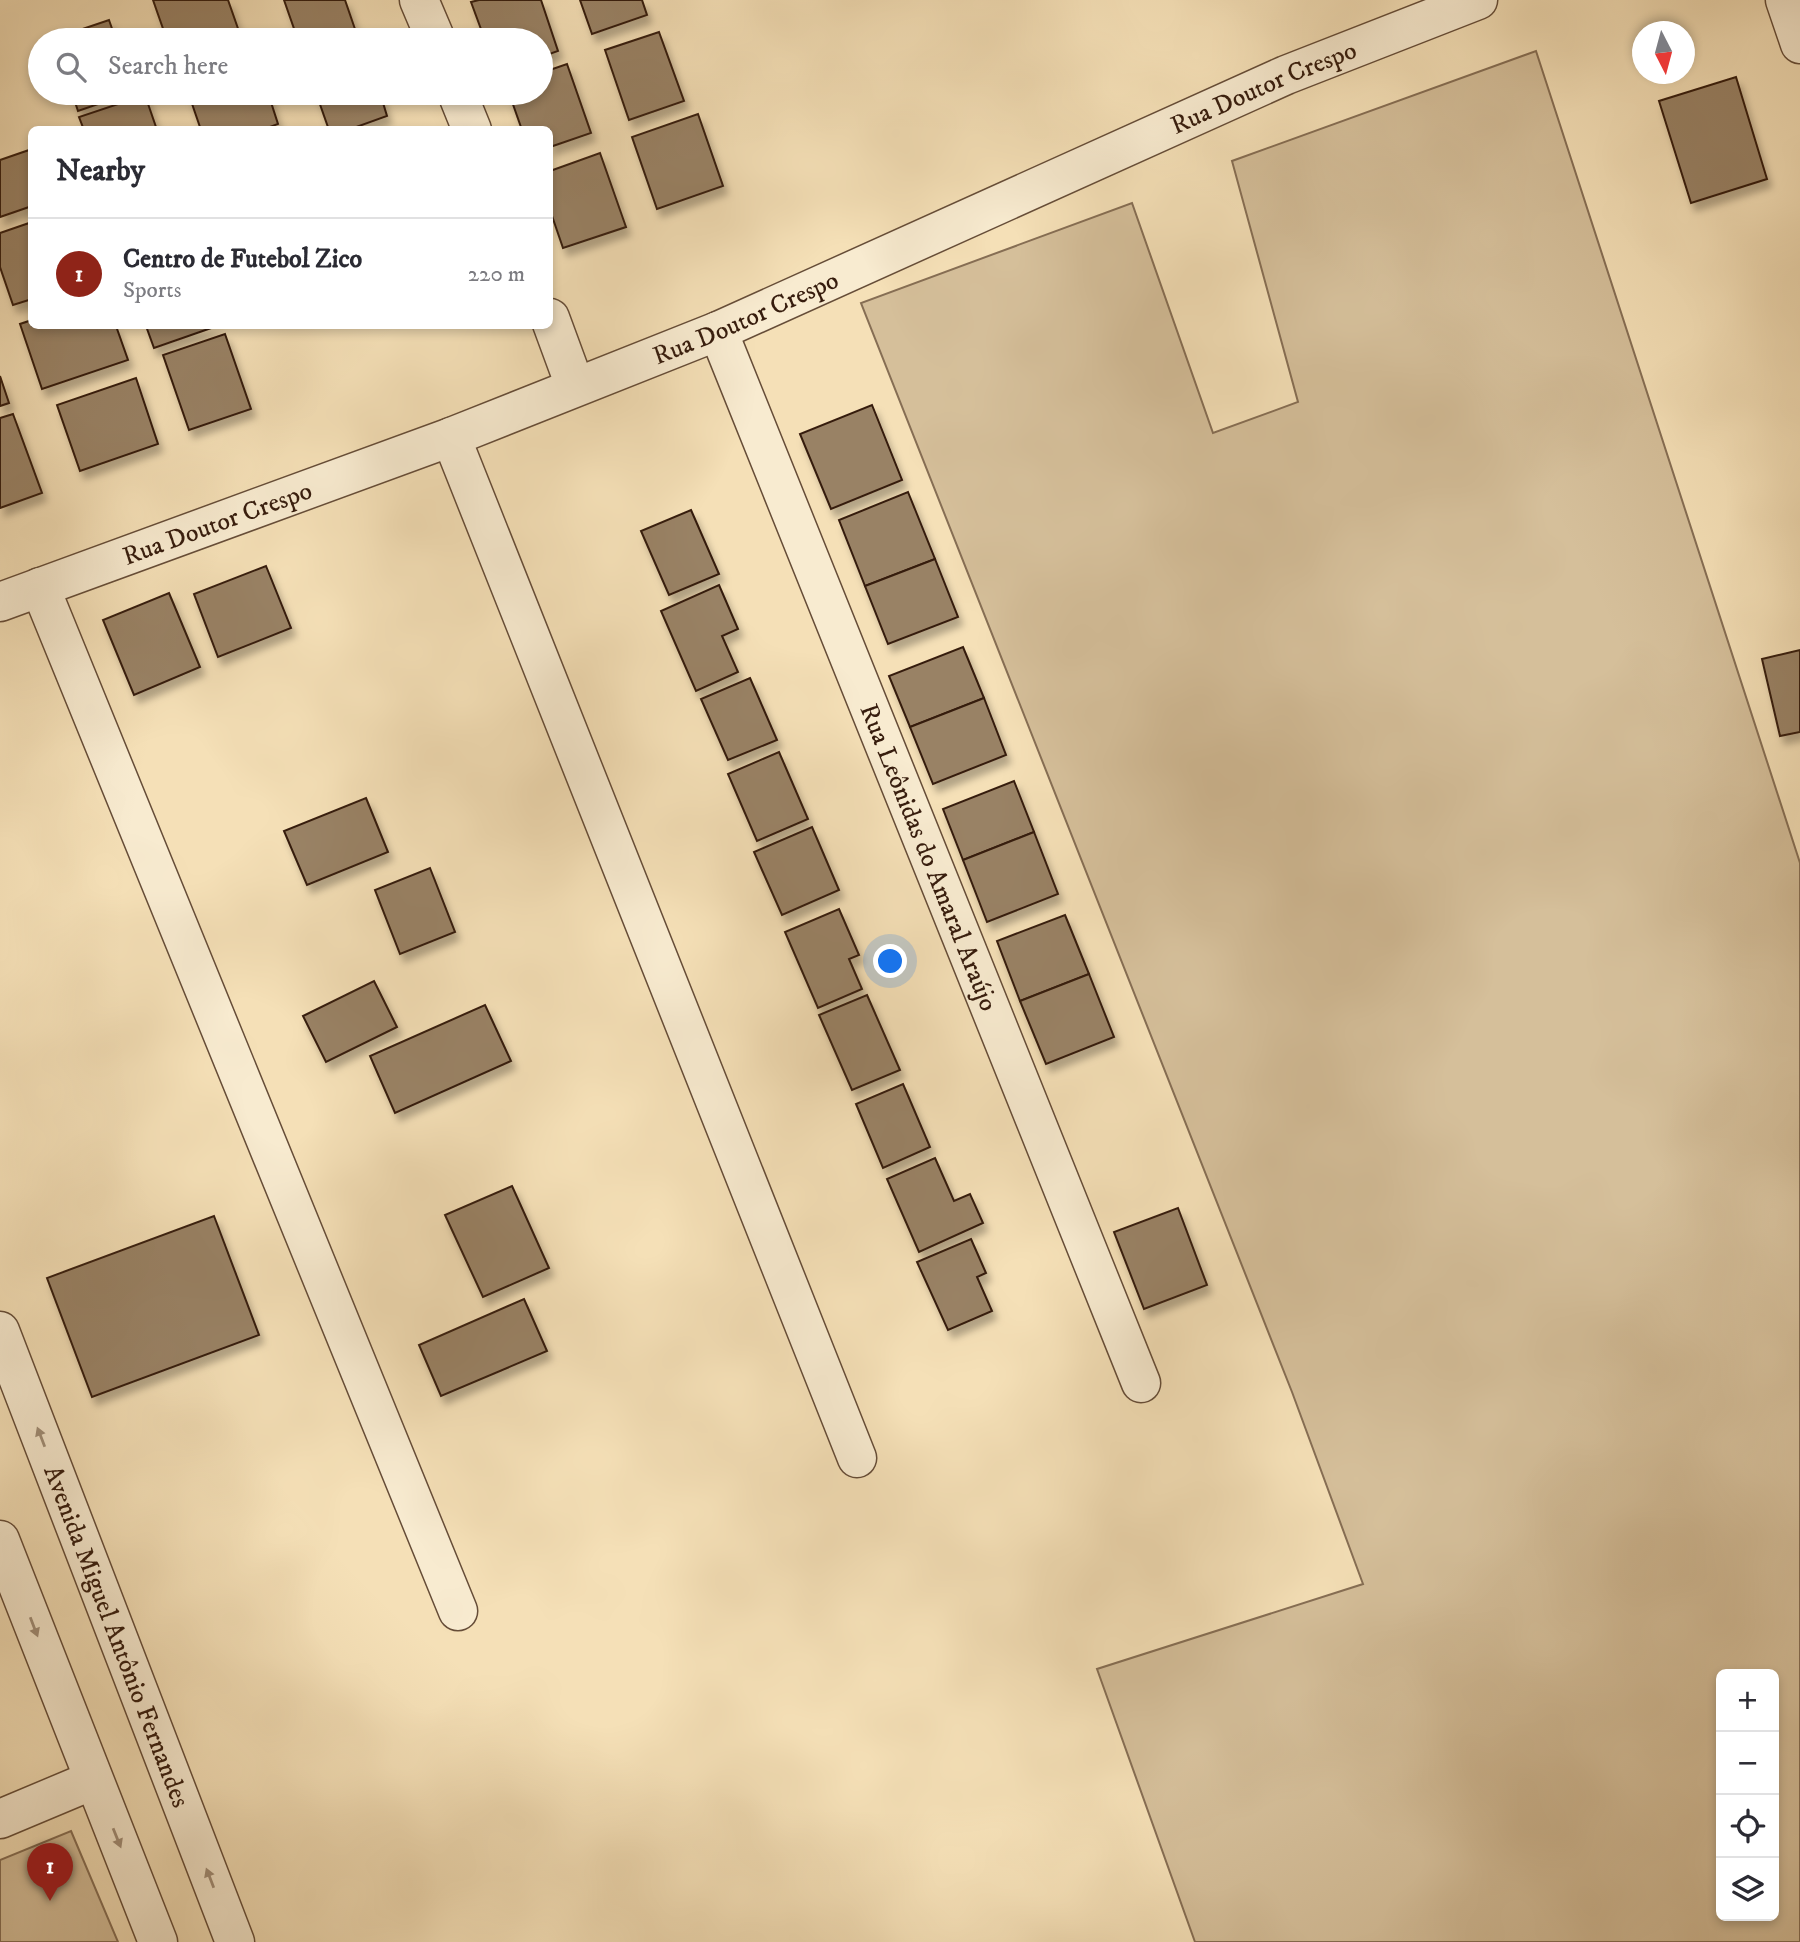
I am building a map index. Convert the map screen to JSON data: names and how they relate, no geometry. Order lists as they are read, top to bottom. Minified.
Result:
{"streets":{"street":["Rua Doutor Crespo","Rua Leônidas do Amaral Araújo","Avenida Miguel Antônio Fernandes"]},"crossings":[["Rua Doutor Crespo","Rua Leônidas do Amaral Araújo"]],"north":"bottom","page":{"search":"Search here","heading":"Nearby","list":[{"mark":"1","name":"Centro de Futebol Zico","note":"Sports","value":"220 m"}],"map_buttons":["+","−"],"pins":"1"}}
